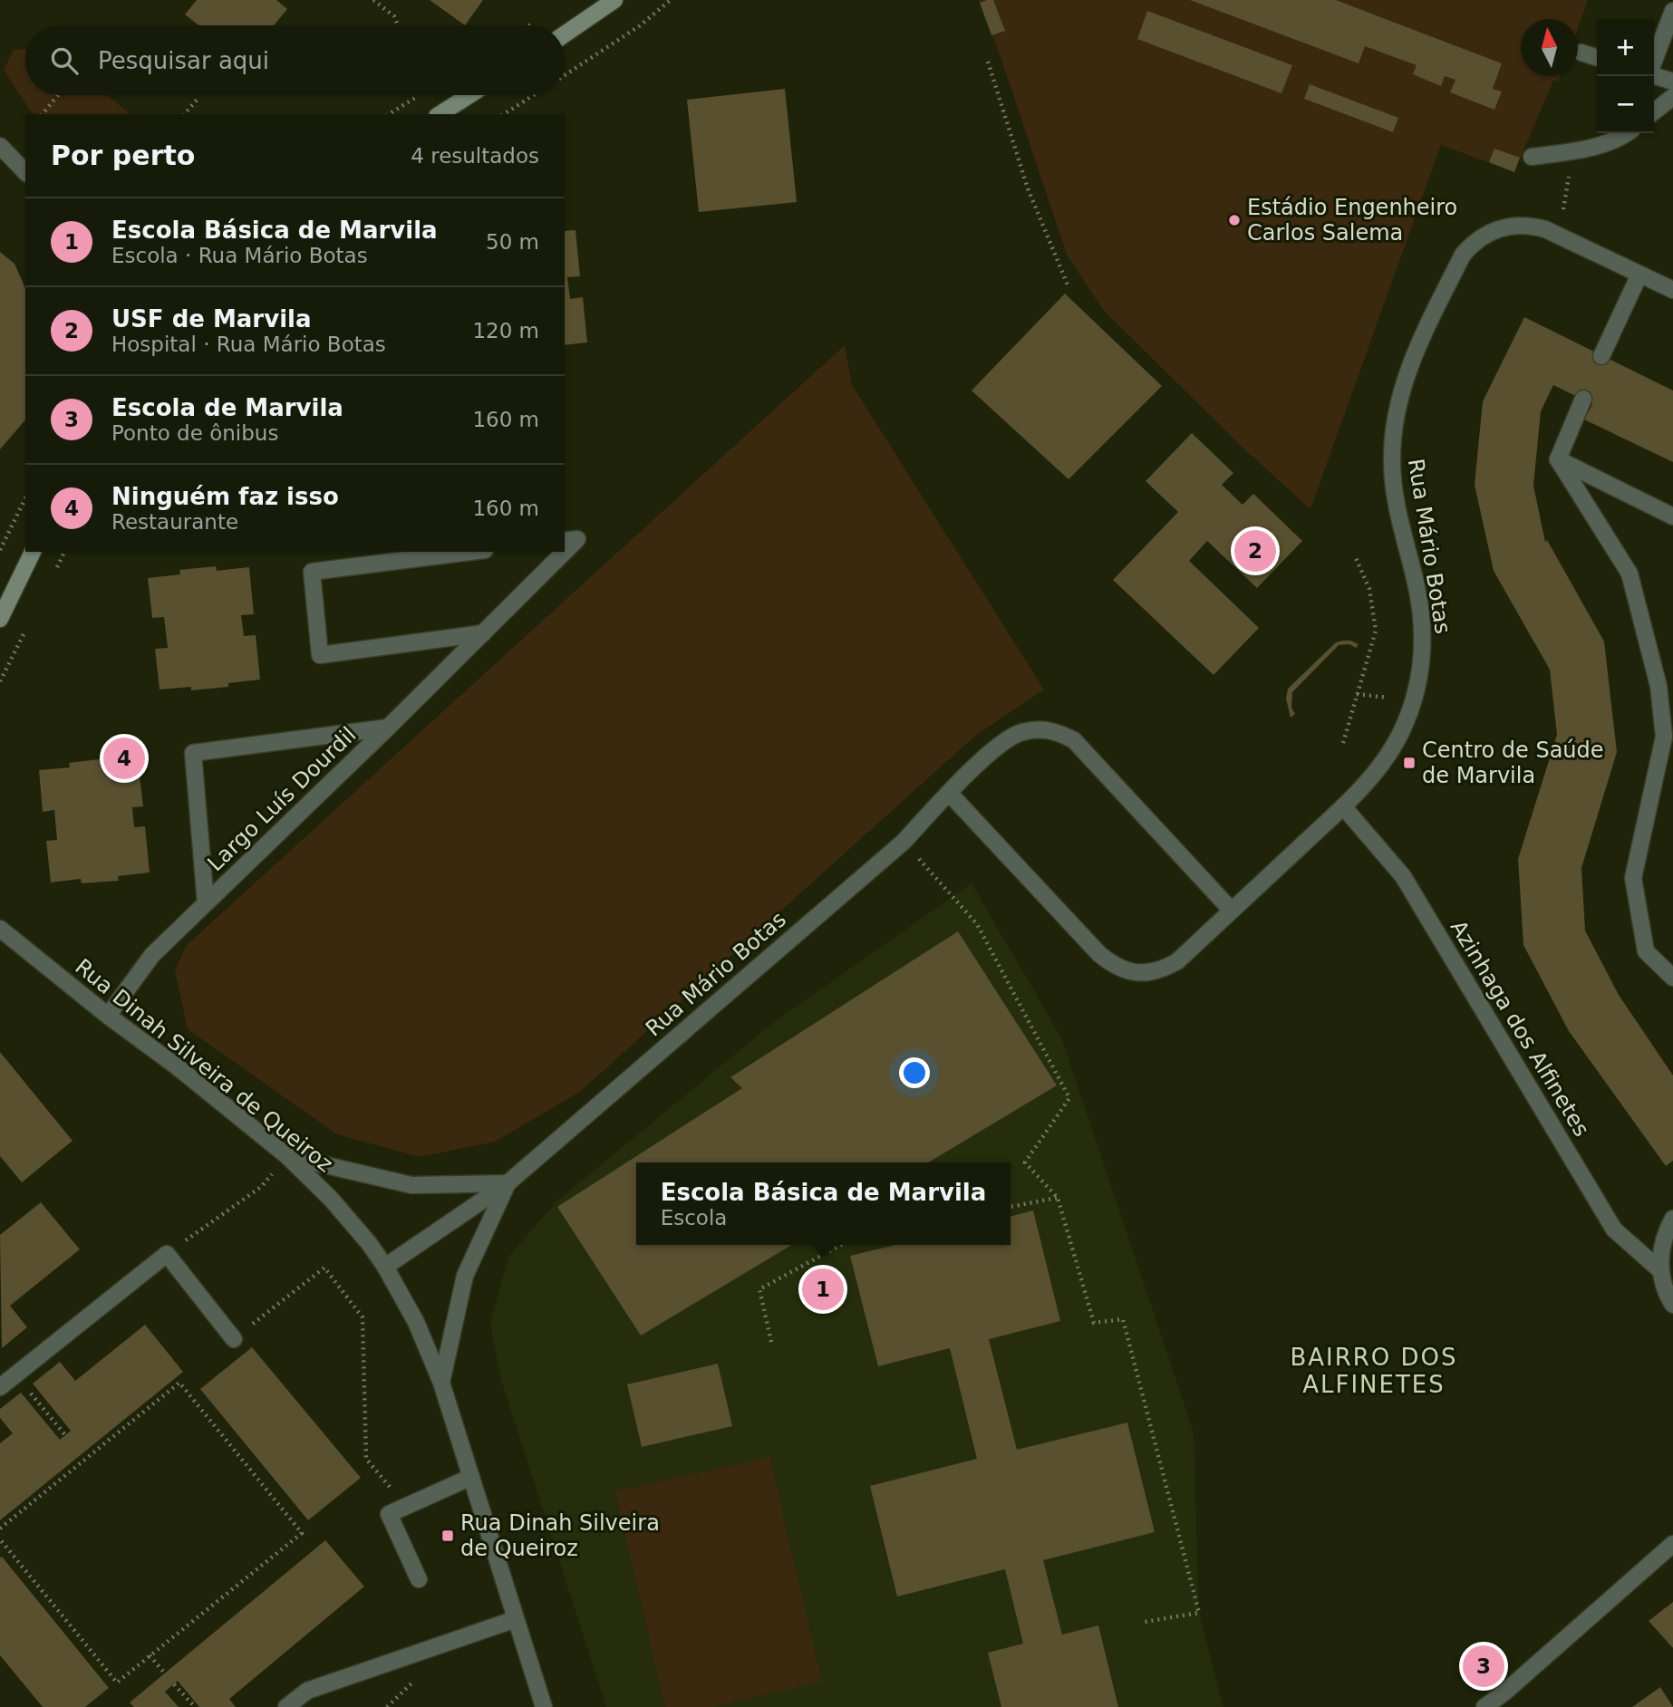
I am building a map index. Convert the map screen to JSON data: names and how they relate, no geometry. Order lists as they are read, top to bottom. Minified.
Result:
{"streets":{"street":["Rua Mário Botas","Largo Luís Dourdil","Azinhaga dos Alfinetes","Rua Dinah Silveira de Queiroz"]},"crossings":[["Rua Mário Botas","Azinhaga dos Alfinetes"],["Rua Mário Botas","Rua Dinah Silveira de Queiroz"],["Largo Luís Dourdil","Rua Dinah Silveira de Queiroz"]],"districts":["BAIRRO DOS ALFINETES"],"places":{"other":["Estádio Engenheiro Carlos Salema"],"transit":["Centro de Saúde de Marvila","Rua Dinah Silveira de Queiroz"]},"north":"top","page":{"map_buttons":["+","−"],"search":"Pesquisar aqui","heading":["Por perto","4 resultados"],"list":[{"mark":"1","name":"Escola Básica de Marvila","note":"Escola · Rua Mário Botas","value":"50 m"},{"mark":"2","name":"USF de Marvila","note":"Hospital · Rua Mário Botas","value":"120 m"},{"mark":"3","name":"Escola de Marvila","note":"Ponto de ônibus","value":"160 m"},{"mark":"4","name":"Ninguém faz isso","note":"Restaurante","value":"160 m"}],"pins":["2","4","1","3"],"popup":["Escola Básica de Marvila","Escola"]}}
